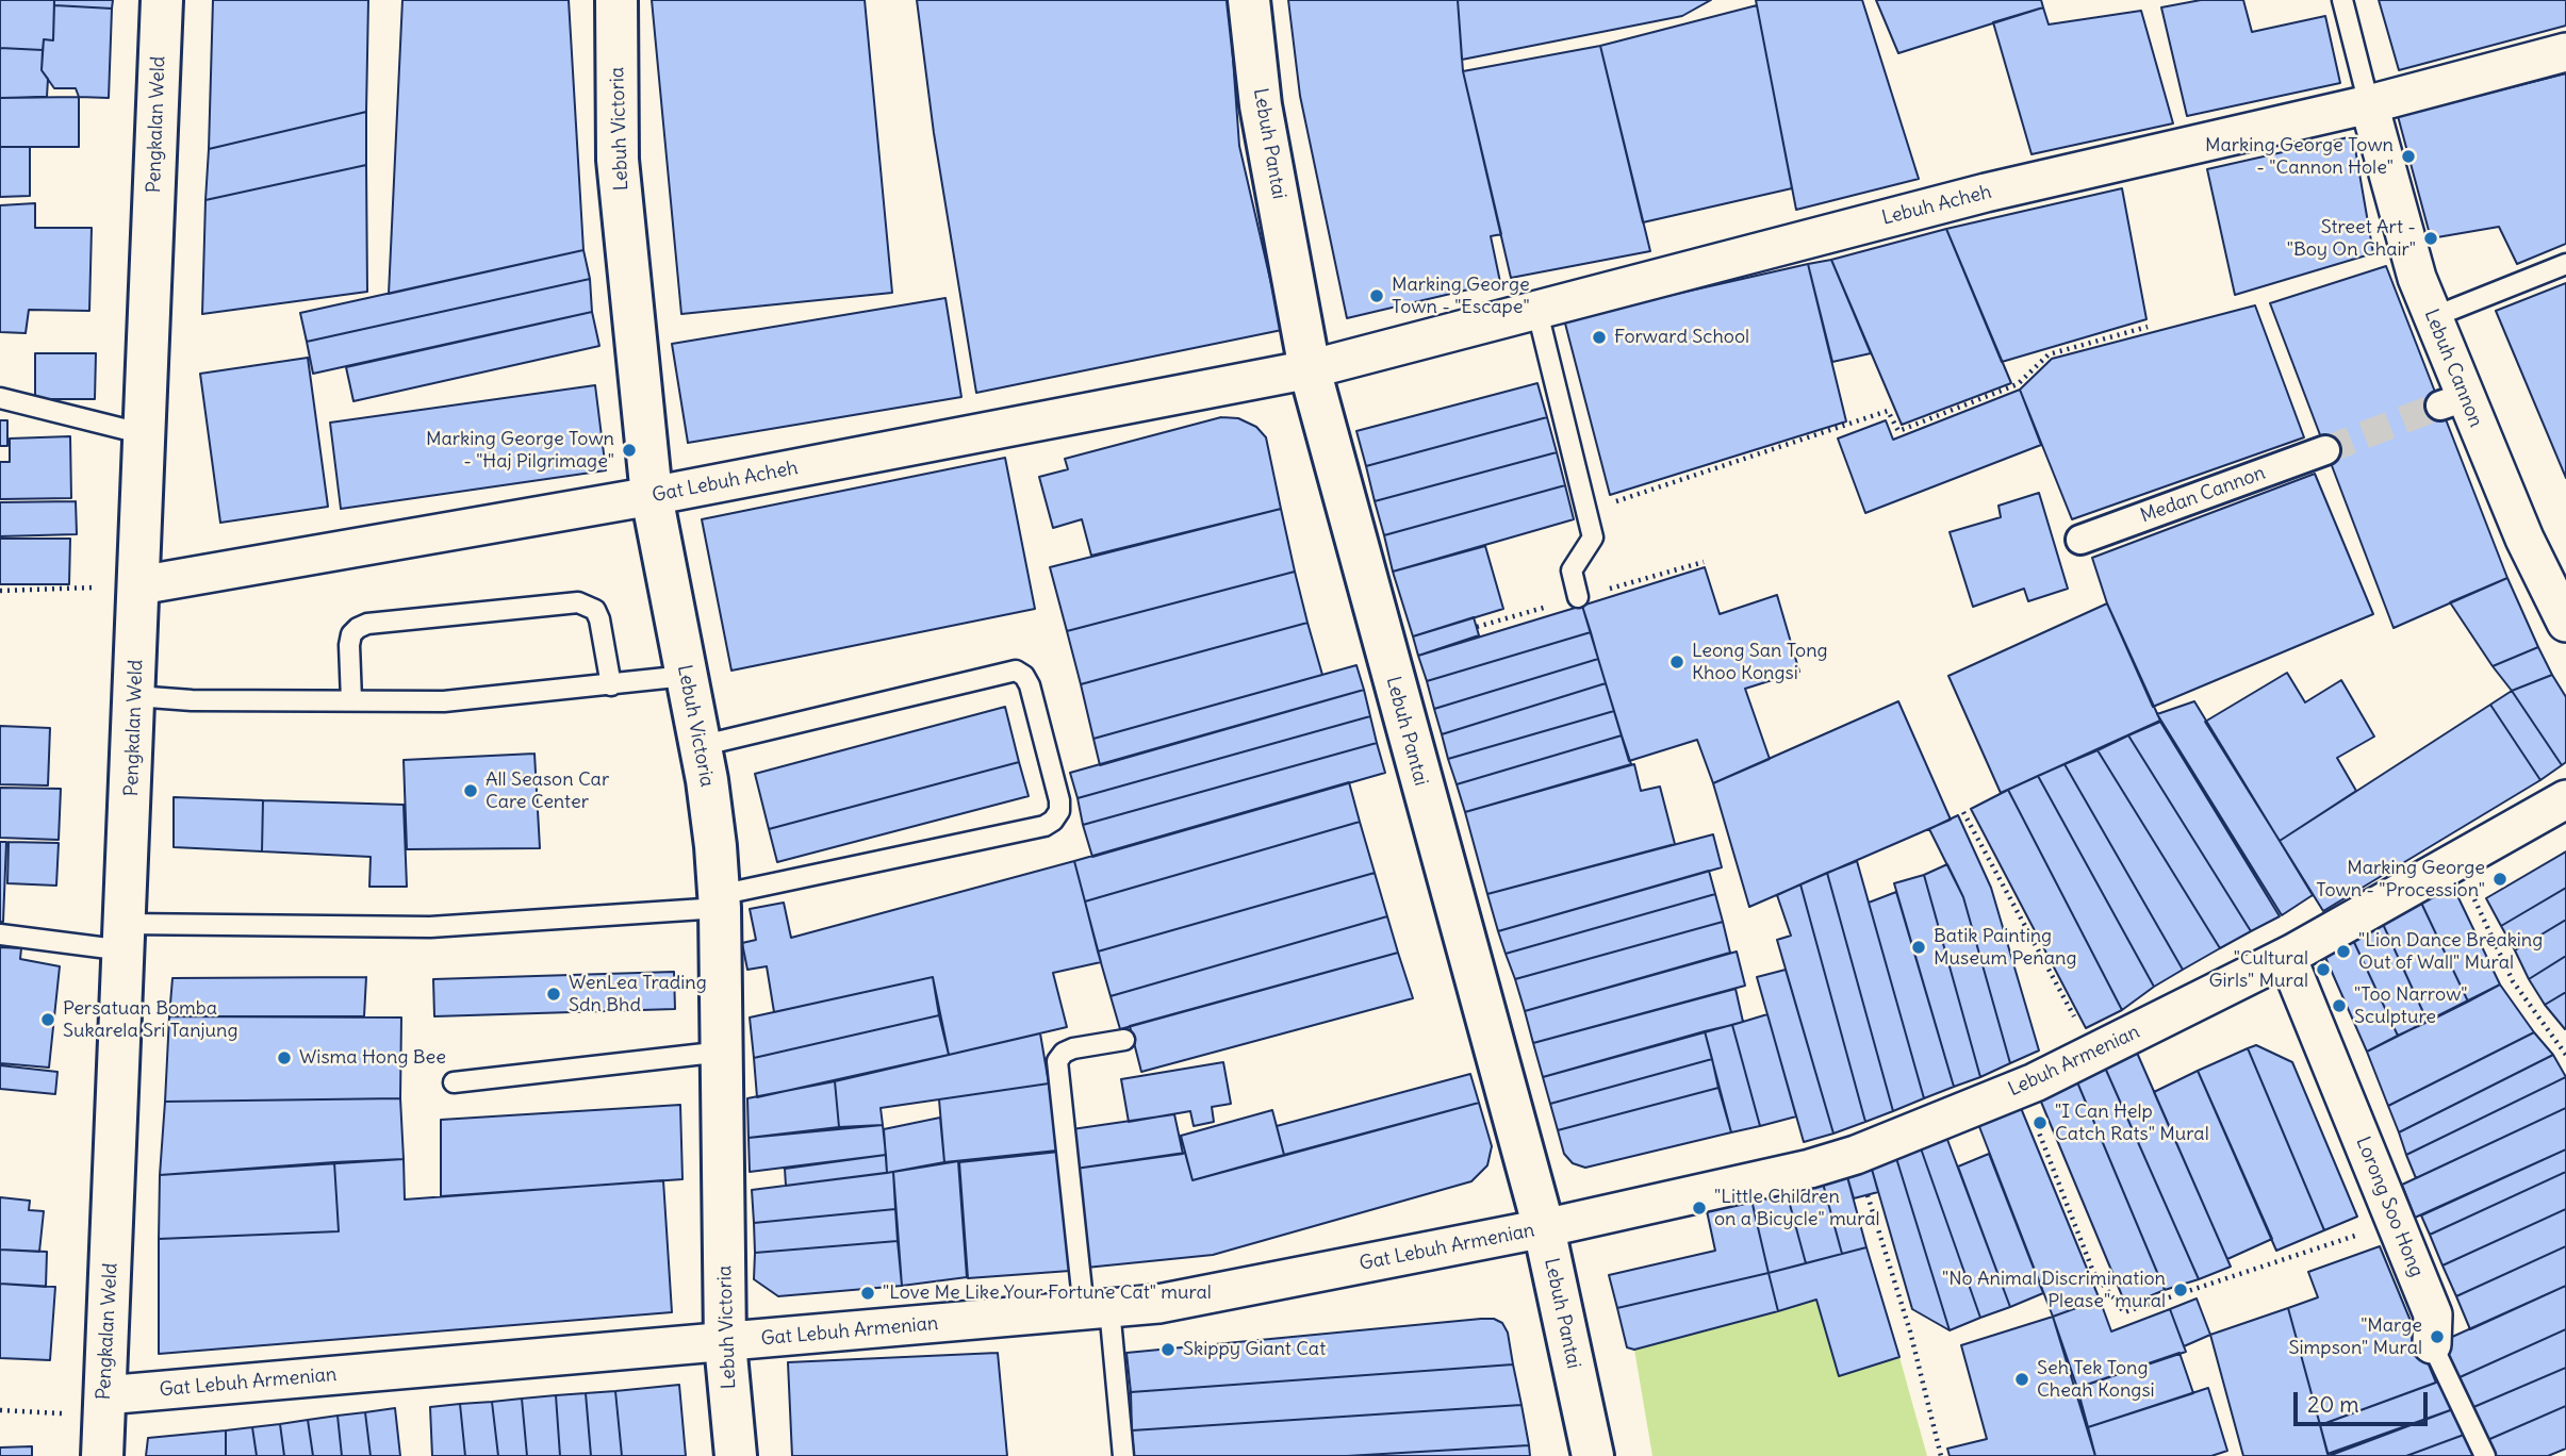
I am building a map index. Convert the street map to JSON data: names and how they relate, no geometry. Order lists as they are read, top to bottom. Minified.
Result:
{"streets":{"street":["Pengkalan Weld","Lebuh Victoria","Lebuh Pantai","Lebuh Acheh","Lebuh Cannon","Gat Lebuh Acheh","Medan Cannon","Lebuh Armenian","Lorong Soo Hong","Gat Lebuh Armenian"]},"crossings":[["Pengkalan Weld","Gat Lebuh Acheh"],["Pengkalan Weld","Gat Lebuh Armenian"],["Lebuh Victoria","Gat Lebuh Acheh"],["Lebuh Victoria","Gat Lebuh Armenian"],["Lebuh Pantai","Lebuh Acheh"],["Lebuh Pantai","Gat Lebuh Acheh"],["Lebuh Pantai","Lebuh Armenian"],["Lebuh Pantai","Gat Lebuh Armenian"],["Lebuh Acheh","Lebuh Cannon"],["Lebuh Acheh","Gat Lebuh Acheh"],["Lebuh Armenian","Lorong Soo Hong"],["Lebuh Armenian","Gat Lebuh Armenian"]],"places":["Marking George Town - \"Cannon Hole\"","Street Art - \"Boy On Chair\"","Marking George Town - \"Escape\"","Forward School","Marking George Town - \"Haj Pilgrimage\"","Leong San Tong Khoo Kongsi","All Season Car Care Center","Marking George Town - \"Procession\"","Batik Painting Museum Penang","\"Lion Dance Breaking Out of Wall\" Mural","\"Cultural Girls\" Mural","WenLea Trading Sdn Bhd","\"Too Narrow\" Sculpture","Persatuan Bomba Sukarela Sri Tanjung","Wisma Hong Bee","\"I Can Help Catch Rats\" Mural","\"Little Children on a Bicycle\" mural","\"No Animal Discrimination Please\" mural","\"Love Me Like Your Fortune Cat\" mural","\"Marge Simpson\" Mural","Skippy Giant Cat","Seh Tek Tong Cheah Kongsi"],"scale_bar":"20 m"}
